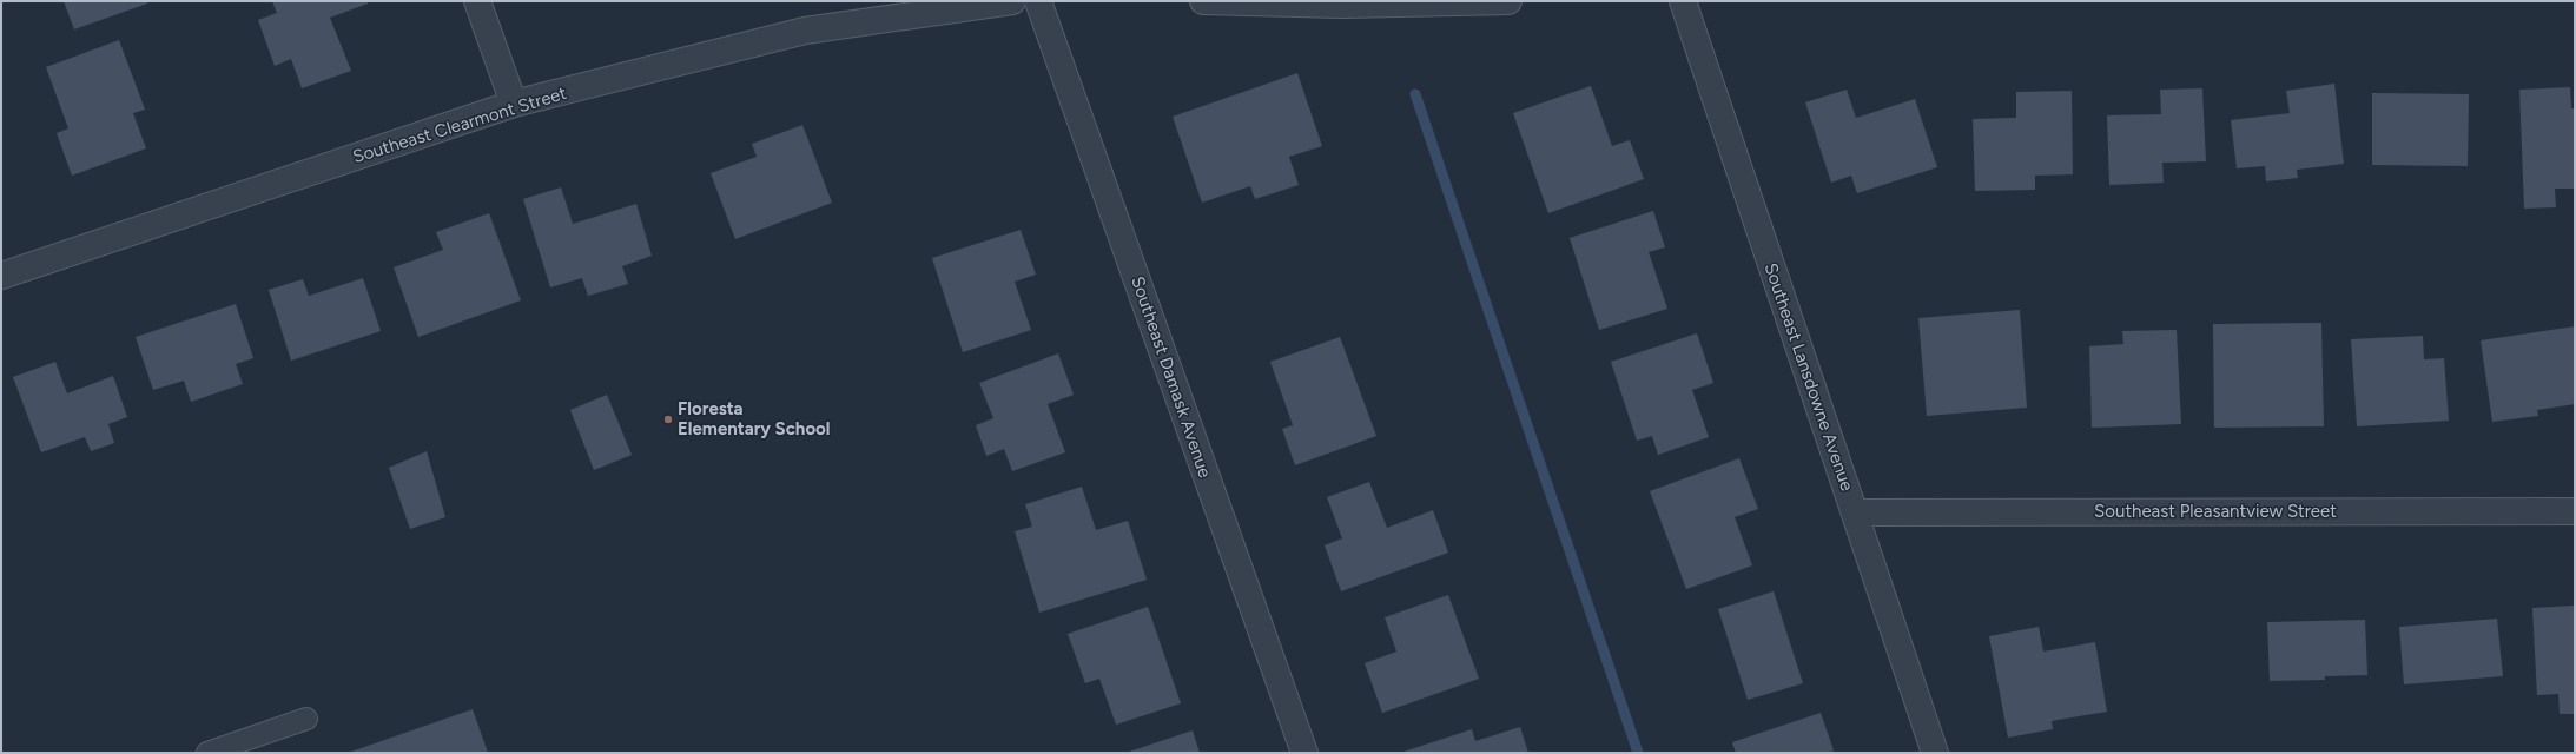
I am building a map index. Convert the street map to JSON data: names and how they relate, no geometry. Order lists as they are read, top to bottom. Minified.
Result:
{"streets":{"street":["Southeast Clearmont Street","Southeast Damask Avenue","Southeast Lansdowne Avenue","Southeast Pleasantview Street"]},"crossings":[["Southeast Lansdowne Avenue","Southeast Pleasantview Street"]],"places":["Floresta Elementary School"]}
